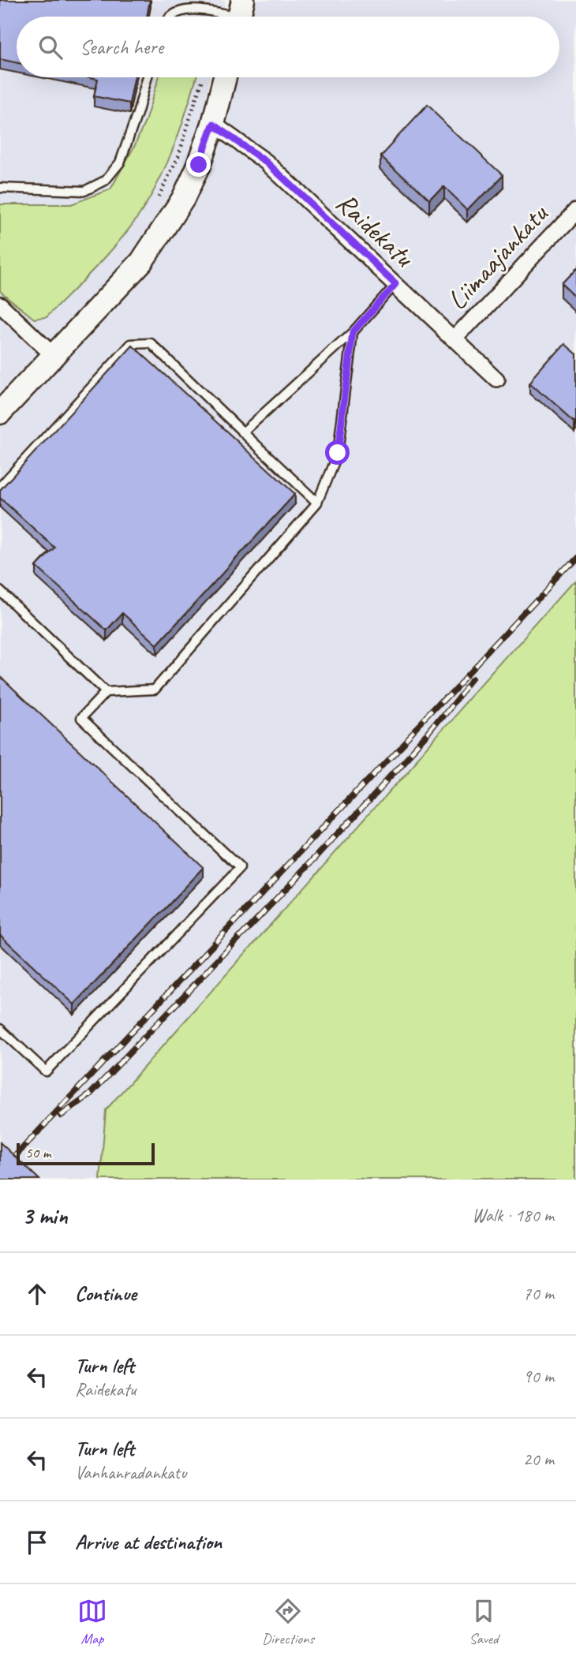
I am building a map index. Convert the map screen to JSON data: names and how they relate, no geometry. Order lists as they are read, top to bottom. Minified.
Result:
{"streets":{"street":["Raidekatu","Liimaajankatu"]},"crossings":[["Raidekatu","Liimaajankatu"]],"scale_bar":"50 m","page":{"search":"Search here","scale":"50 m","heading":["3 min","Walk · 180 m"],"list":[["Continue","70 m"],["Turn left","Raidekatu","90 m"],["Turn left","Vanhanradankatu","20 m"],"Arrive at destination"],"nav":["Map","Directions","Saved"]}}
